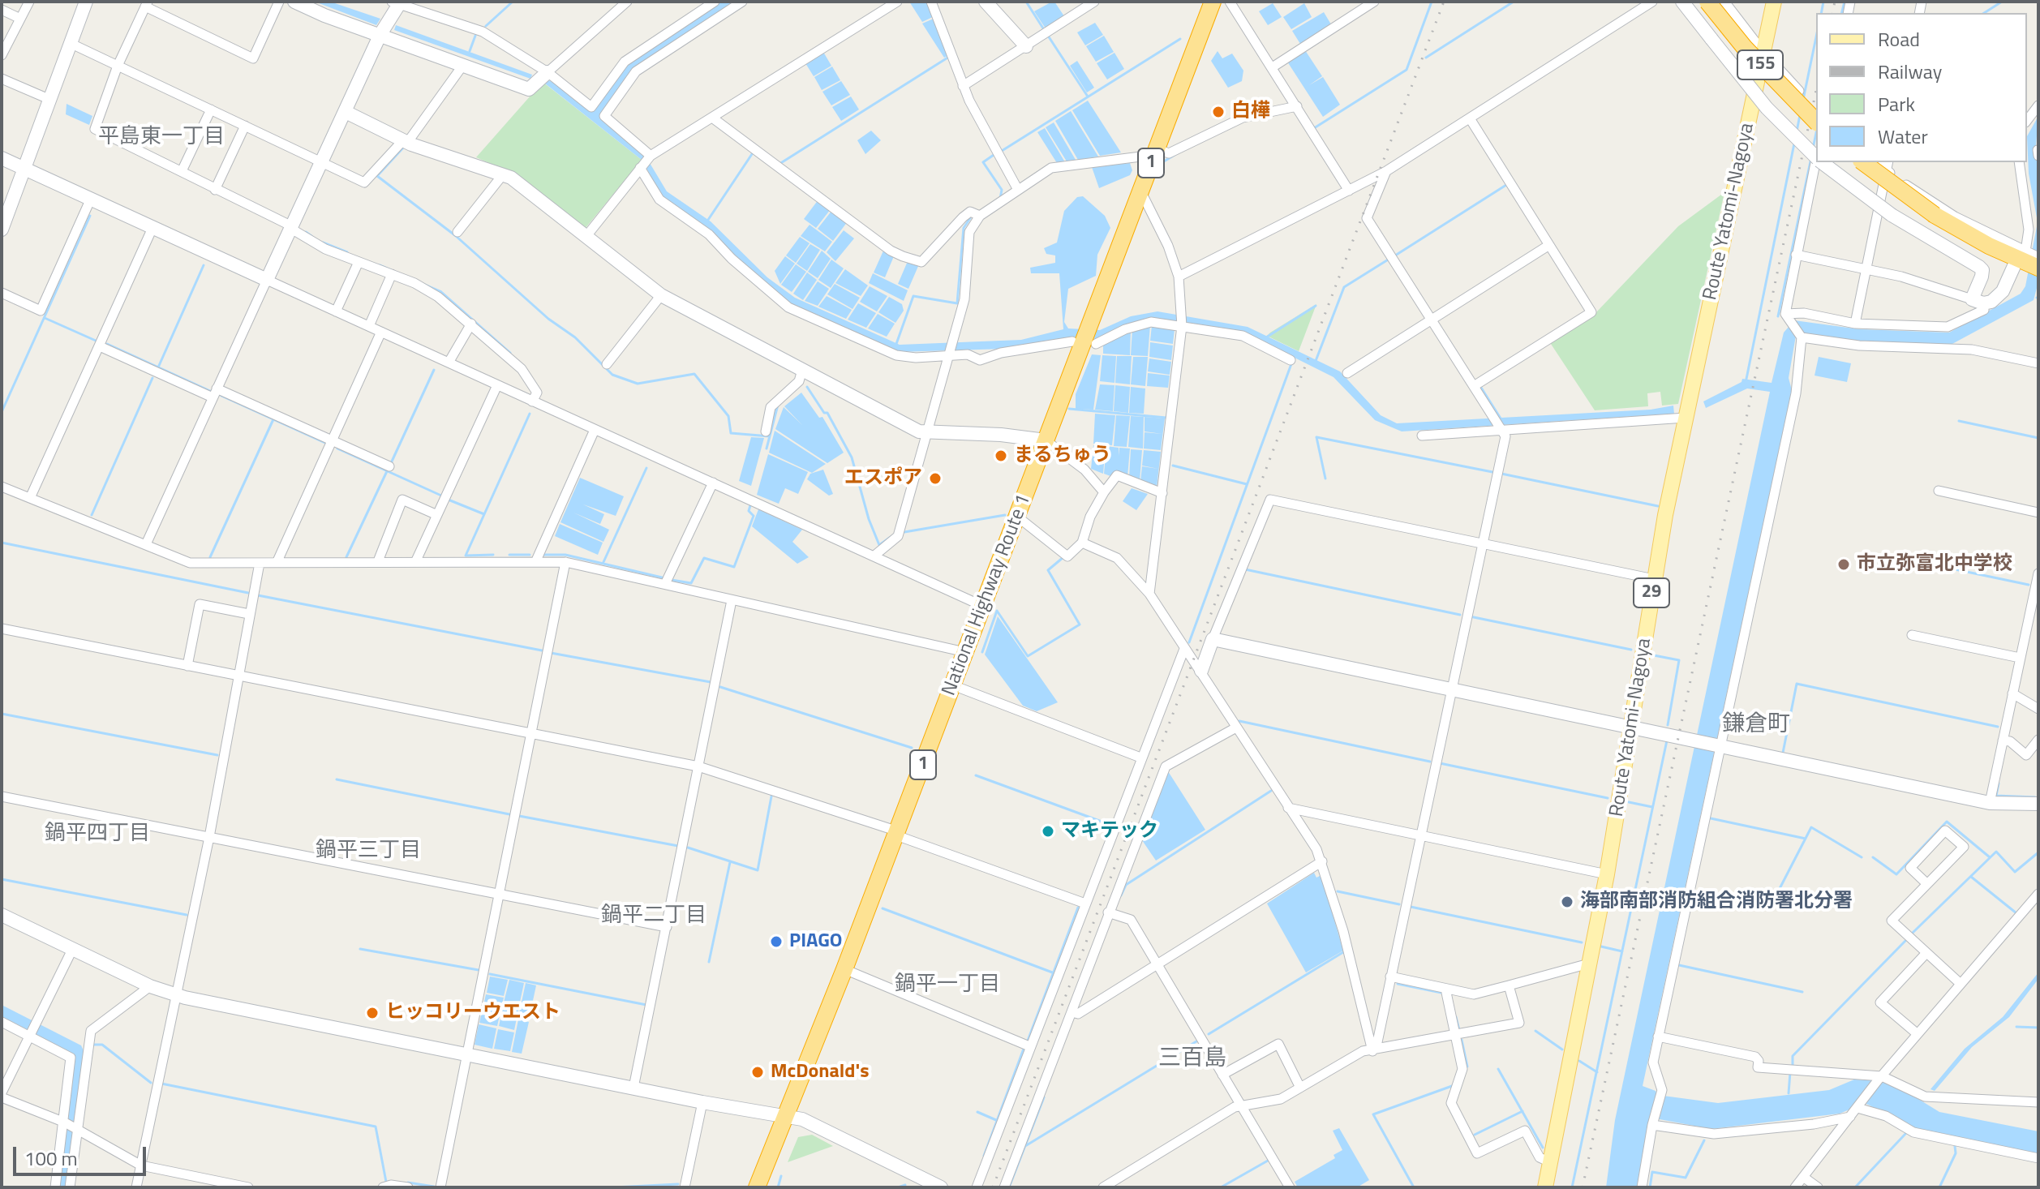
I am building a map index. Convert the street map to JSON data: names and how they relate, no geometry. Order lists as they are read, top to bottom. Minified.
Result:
{"streets":{"highway":["155","1","National Highway Route 1"],"main road":["Route Yatomi-Nagoya","29"]},"districts":["平島東一丁目","鎌倉町","鍋平四丁目","鍋平三丁目","鍋平二丁目","鍋平一丁目","三百島"],"places":["白樺","まるちゅう","エスポア","市立弥富北中学校","マキテック","海部南部消防組合消防署北分署","PIAGO","ヒッコリーウエスト","McDonald's"],"legend":["Road","Railway","Park","Water"],"scale_bar":"100 m"}
